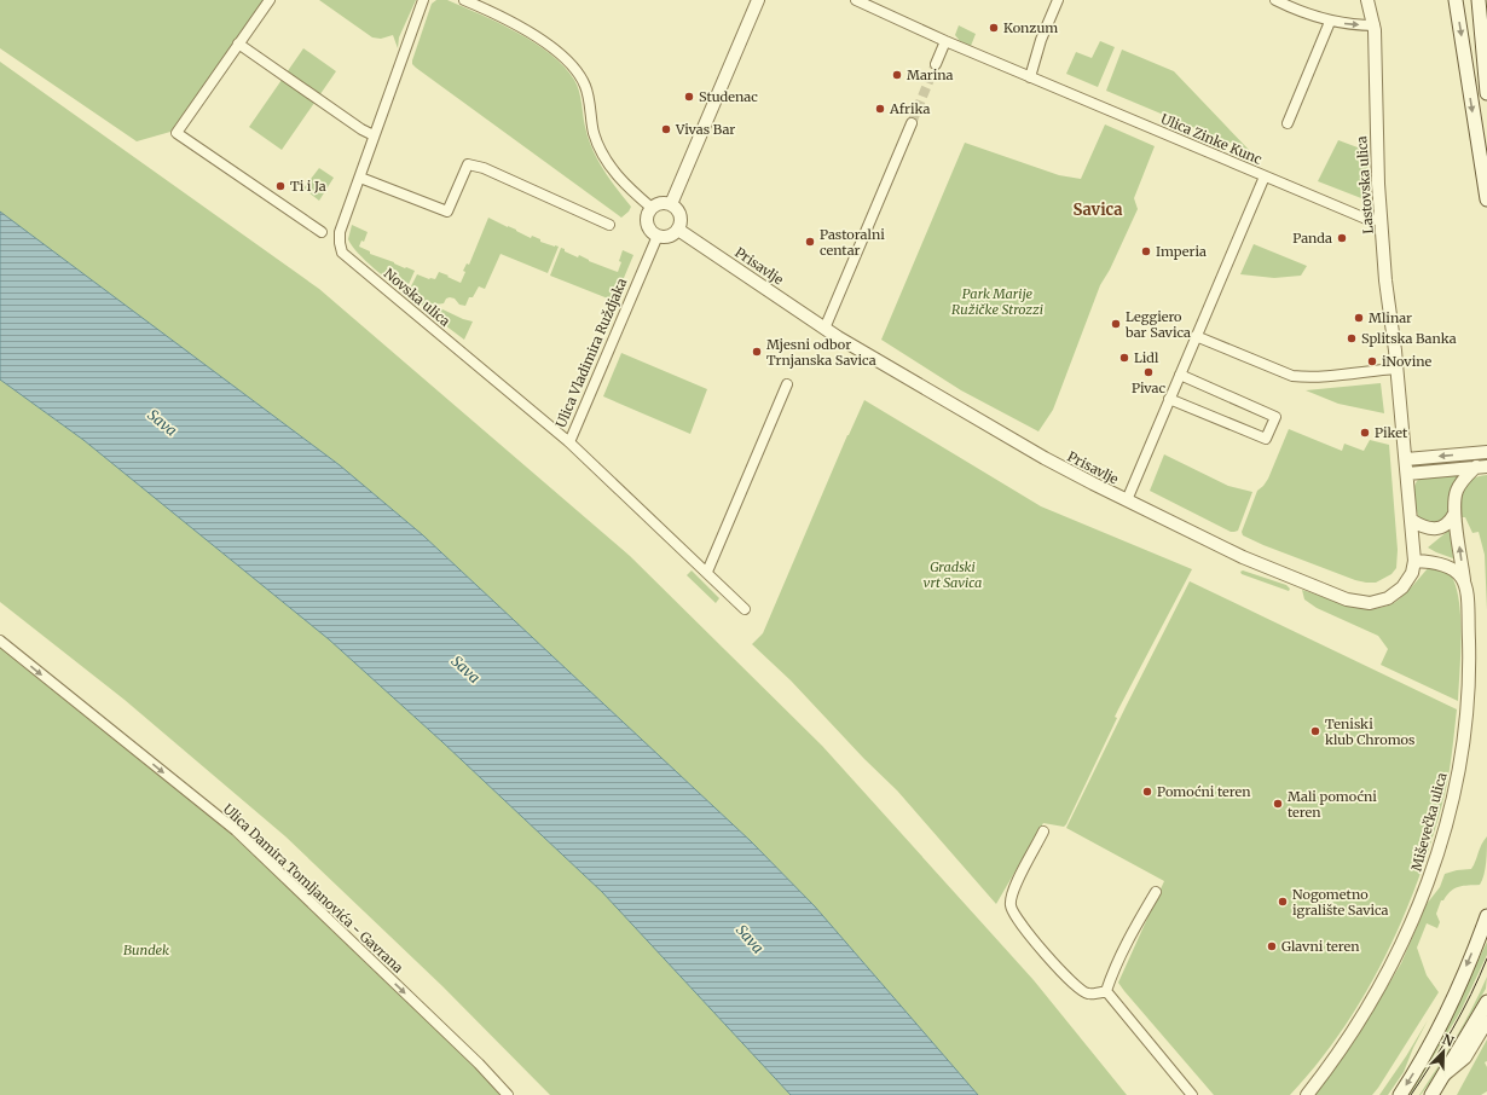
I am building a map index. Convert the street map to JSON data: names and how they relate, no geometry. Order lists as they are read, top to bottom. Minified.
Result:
{"streets":{"street":["Ulica Zinke Kunc","Lastovska ulica","Prisavlje","Novska ulica","Ulica Vladimira Ruždjaka","Miševečka ulica","Ulica Damira Tomljanovića - Gavrana"]},"crossings":[["Ulica Zinke Kunc","Lastovska ulica"],["Lastovska ulica","Prisavlje"],["Prisavlje","Ulica Vladimira Ruždjaka"],["Novska ulica","Ulica Vladimira Ruždjaka"]],"one_way":["Ulica Damira Tomljanovića - Gavrana"],"districts":["Savica"],"water":["Sava"],"parks":["Park Marije Ružičke Strozzi","Gradski vrt Savica","Bundek"],"places":["Konzum","Marina","Studenac","Afrika","Vivas Bar","Ti i Ja","Panda","Pastoralni centar","Imperia","Mlinar","Leggiero bar Savica","Splitska Banka","Mjesni odbor Trnjanska Savica","Lidl","iNovine","Pivac","Piket","Teniski klub Chromos","Pomoćni teren","Mali pomoćni teren","Nogometno igralište Savica","Glavni teren"],"north":"top right"}
